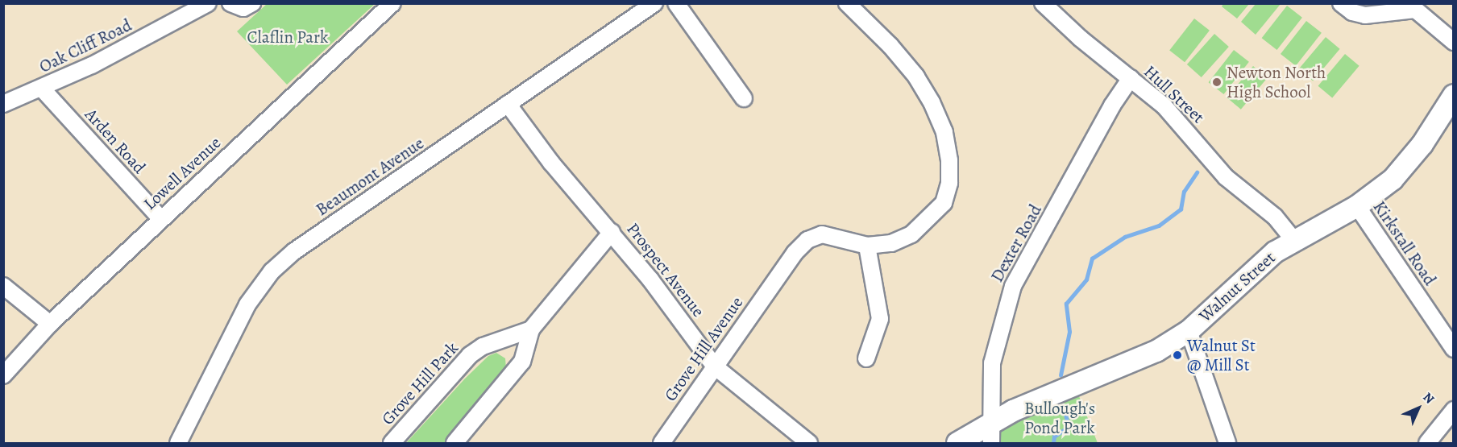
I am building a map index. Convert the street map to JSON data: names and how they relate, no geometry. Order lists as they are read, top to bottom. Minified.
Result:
{"streets":{"main road":["Walnut Street"],"street":["Oak Cliff Road","Hull Street","Arden Road","Lowell Avenue","Beaumont Avenue","Dexter Road","Kirkstall Road","Prospect Avenue","Grove Hill Avenue","Grove Hill Park"]},"crossings":[["Oak Cliff Road","Arden Road"],["Hull Street","Dexter Road"],["Hull Street","Walnut Street"],["Arden Road","Lowell Avenue"],["Beaumont Avenue","Prospect Avenue"],["Dexter Road","Walnut Street"],["Kirkstall Road","Walnut Street"],["Prospect Avenue","Grove Hill Avenue"]],"parks":["Claflin Park","Bullough's Pond Park"],"places":["Newton North High School","Walnut St @ Mill St"],"north":"top right"}
